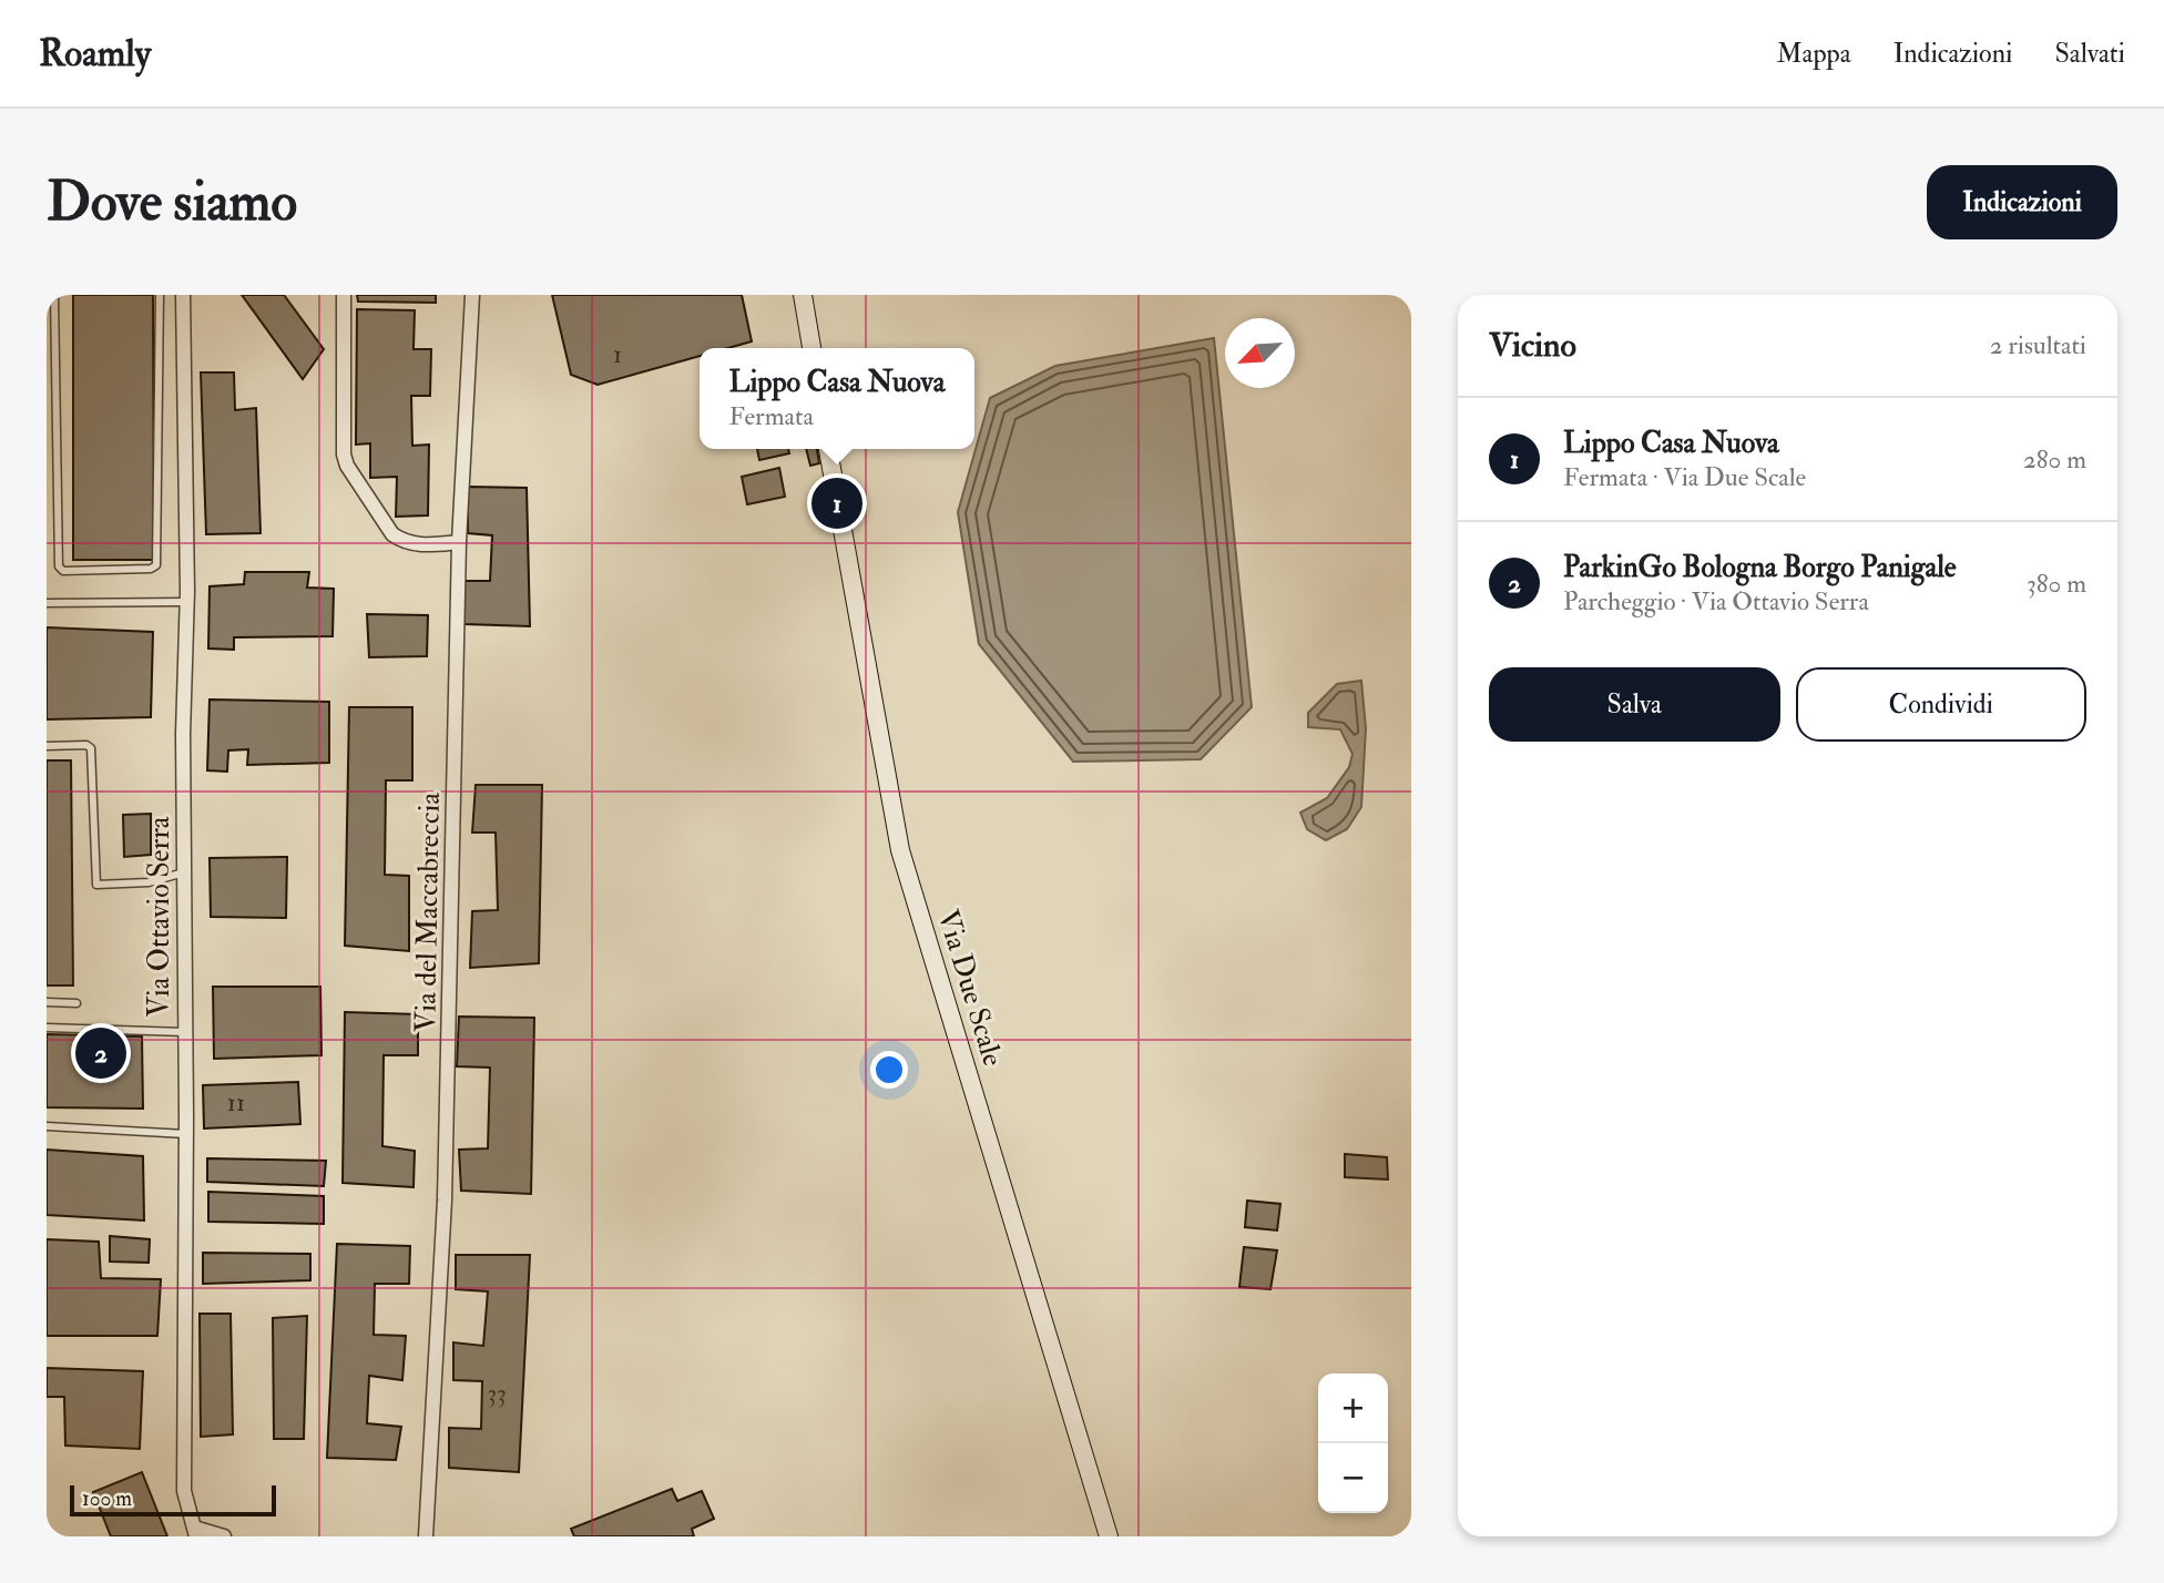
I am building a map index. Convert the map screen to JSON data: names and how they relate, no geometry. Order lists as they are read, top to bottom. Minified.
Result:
{"streets":{"street":["Via del Maccabreccia","Via Ottavio Serra","Via Due Scale"]},"house_numbers":["1","11","33"],"scale_bar":"100 m","north":"bottom left","page":{"header":"Roamly","nav":["Mappa","Indicazioni","Salvati"],"buttons":["Indicazioni",["Salva","Condividi"]],"title":"Dove siamo","heading":["Vicino","2 risultati"],"popup":["Lippo Casa Nuova","Fermata"],"list":[{"mark":"1","name":"Lippo Casa Nuova","note":"Fermata · Via Due Scale","value":"280 m"},{"mark":"2","name":"ParkinGo Bologna Borgo Panigale","note":"Parcheggio · Via Ottavio Serra","value":"380 m"}],"pins":["1","2"],"map_buttons":["+","−"],"scale":"100 m"}}
